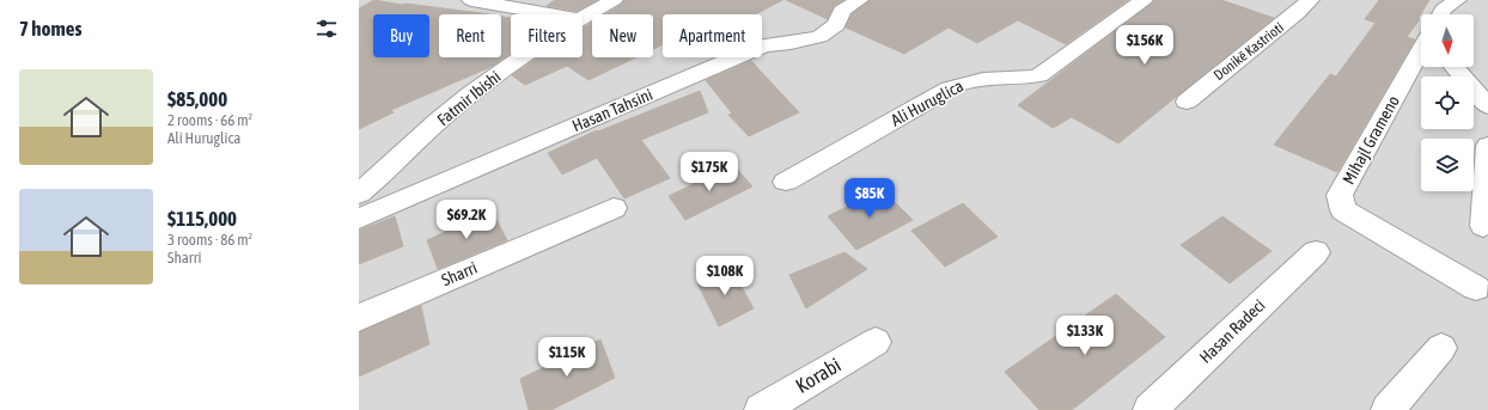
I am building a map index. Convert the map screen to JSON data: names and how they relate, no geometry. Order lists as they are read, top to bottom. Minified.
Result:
{"streets":{"street":["Donikë Kastrioti","Fatmir Ibishi","Ali Huruglica","Hasan Tahsini","Mihajl Grameno","Sharri","Hasan Radeci","Korabi"]},"north":"bottom","page":{"heading":"7 homes","chip":["Buy","Rent","Filters","New","Apartment"],"price":["$156K","$175K","$85K","$69.2K","$108K","$133K","$115K"],"list":[{"name":"$85,000","note":"2 rooms · 66 m² · Ali Huruglica"},{"name":"$115,000","note":"3 rooms · 86 m² · Sharri"}]}}
